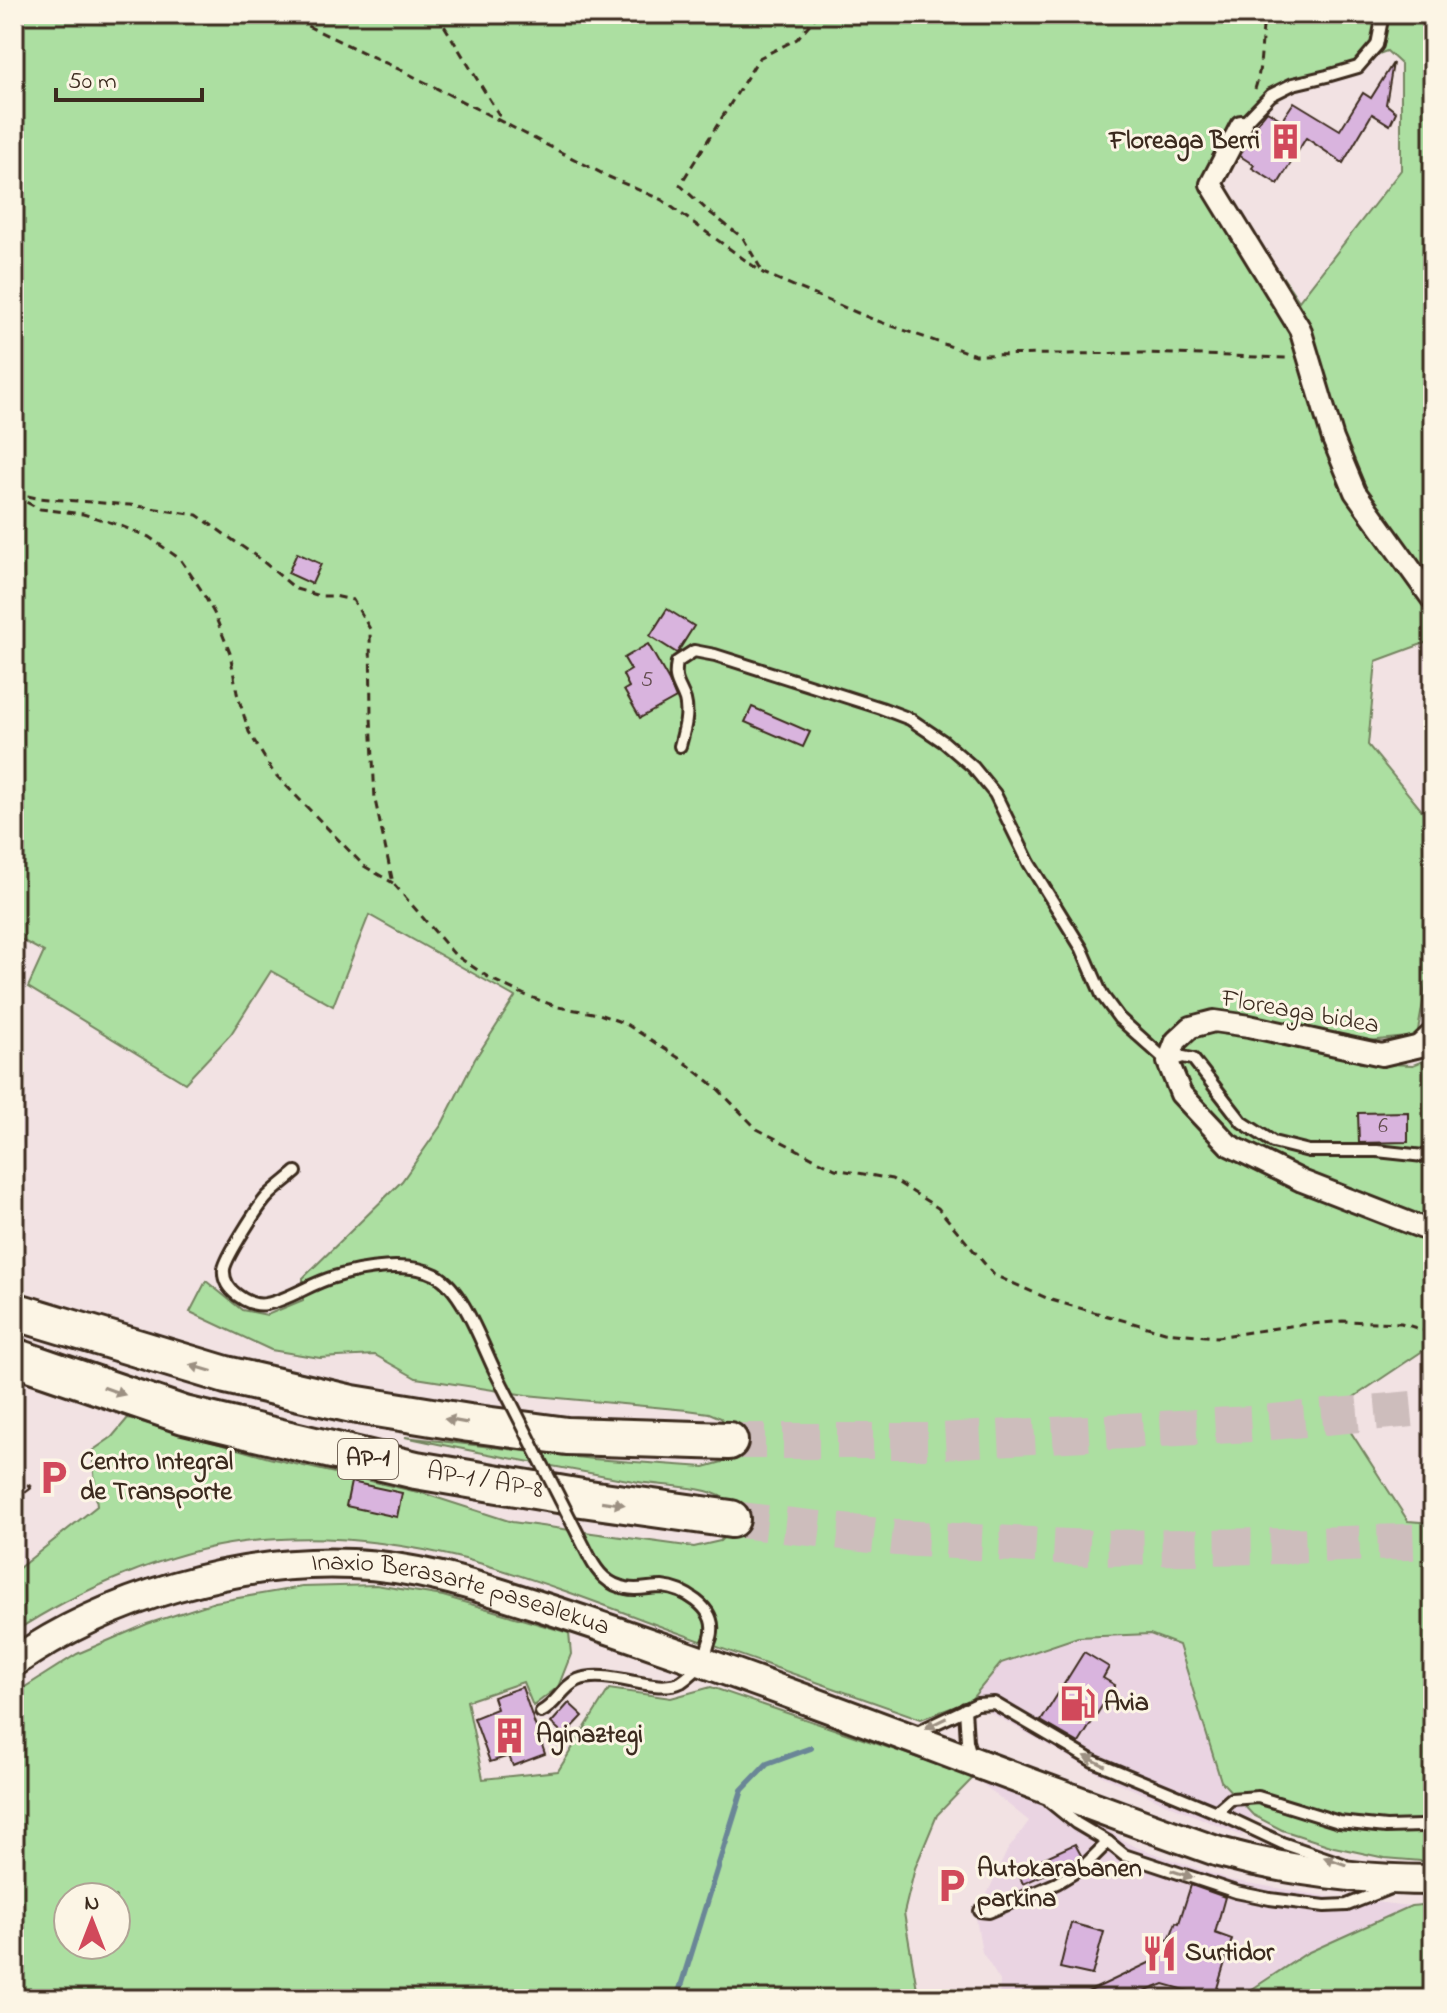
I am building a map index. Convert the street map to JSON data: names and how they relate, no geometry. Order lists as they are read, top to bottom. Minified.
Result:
{"streets":{"highway":["AP-1","AP-1 / AP-8"],"main road":["Inaxio Berasarte pasealekua"],"street":["Floreaga bidea"]},"places":{"building":["Floreaga Berri","Aginaztegi"],"parking":["Centro Integral de Transporte","Autokarabanen parkina"],"fuel station":["Avia"],"restaurant":["Surtidor"]},"house_numbers":["5","6"],"scale_bar":"50 m","north":"top"}
